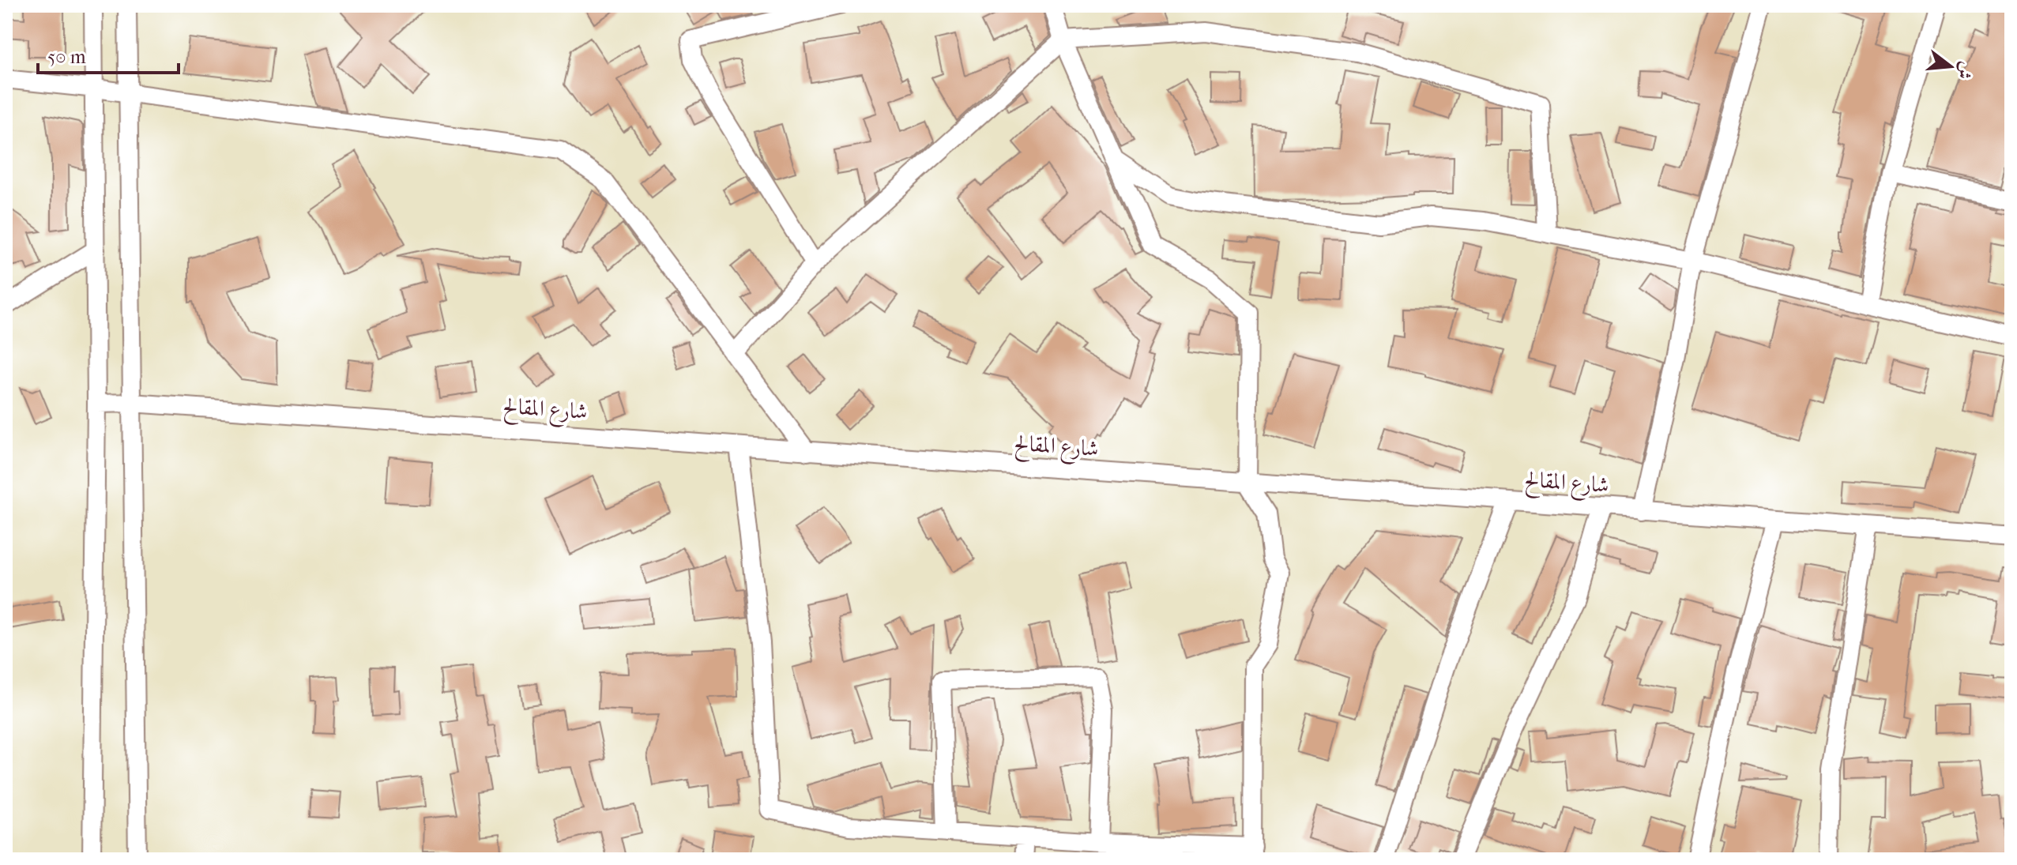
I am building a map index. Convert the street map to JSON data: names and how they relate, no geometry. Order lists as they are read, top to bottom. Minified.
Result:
{"streets":{"street":["شارع المقالح"]},"scale_bar":"50 m","north":"right"}
